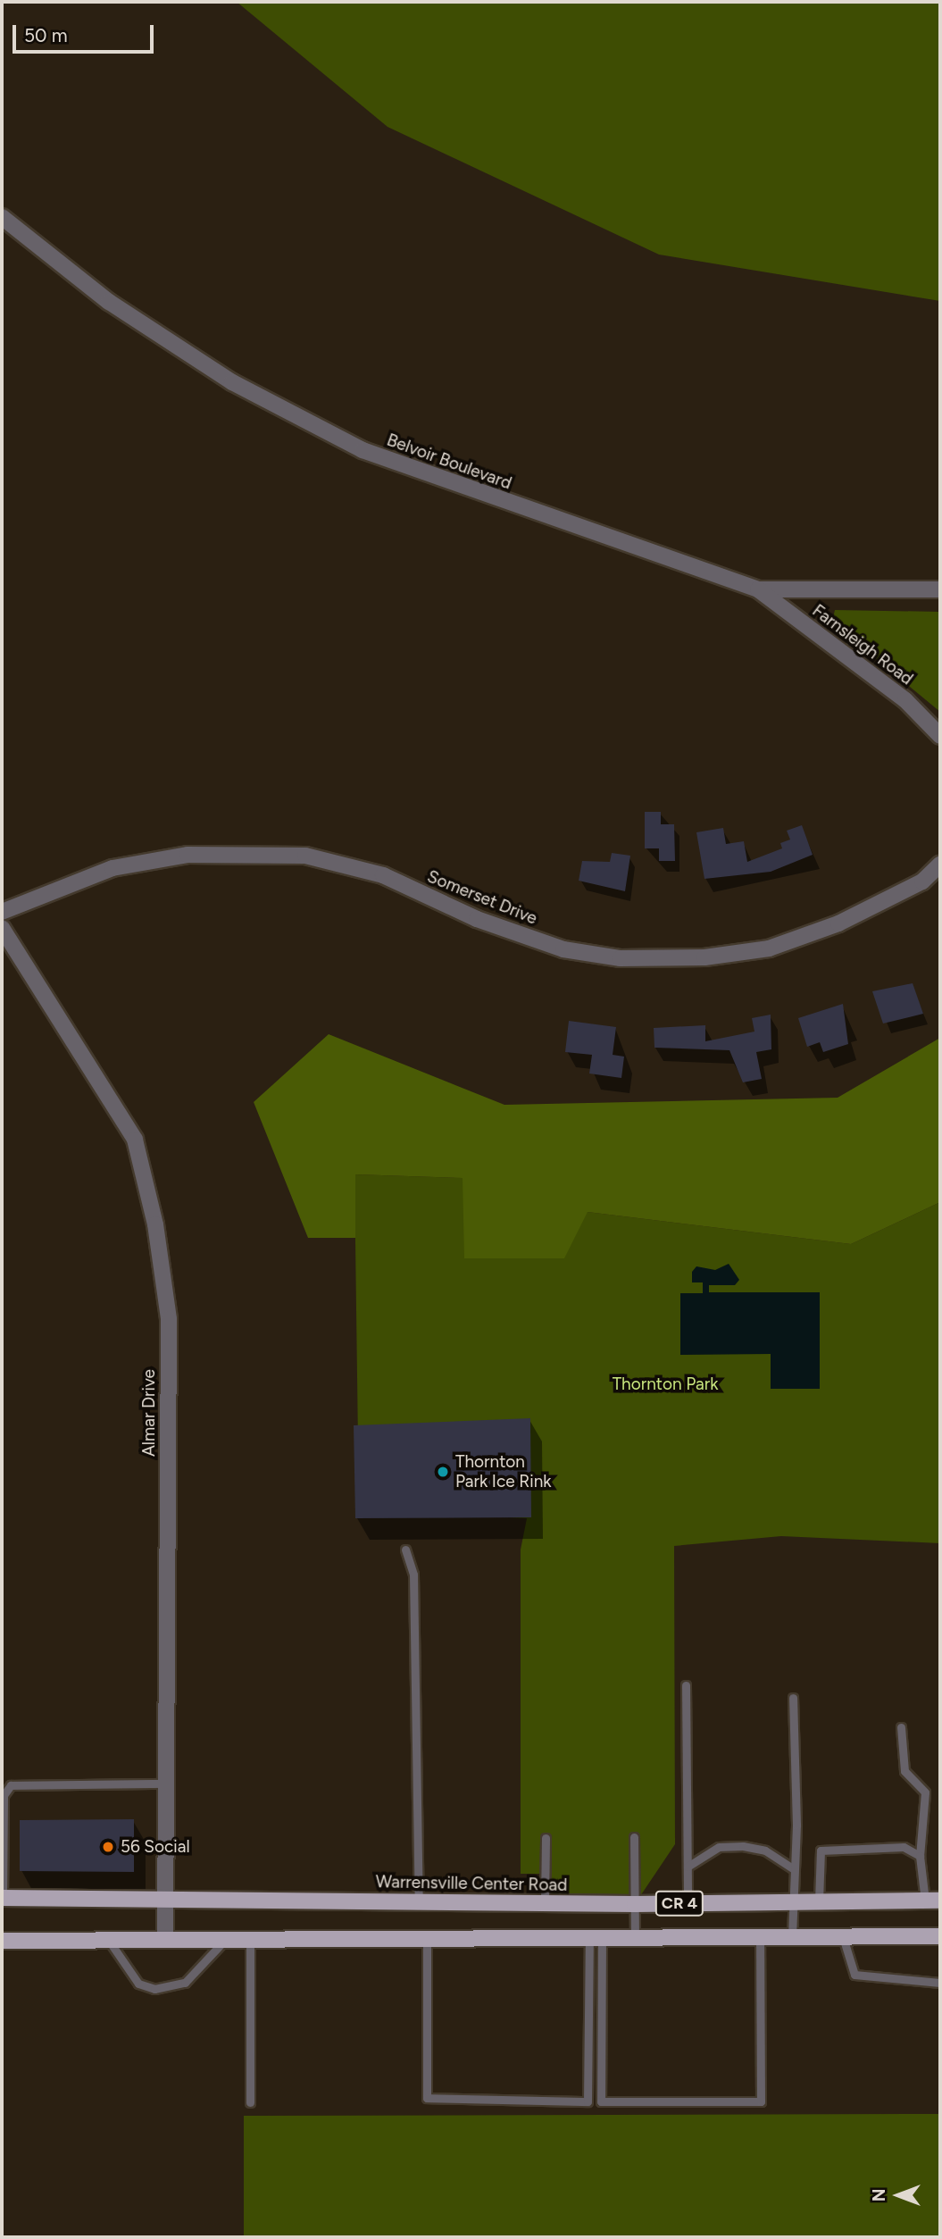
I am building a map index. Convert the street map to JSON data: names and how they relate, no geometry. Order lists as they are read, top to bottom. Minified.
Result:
{"streets":{"main road":["Warrensville Center Road","CR 4"],"street":["Belvoir Boulevard","Farnsleigh Road","Somerset Drive","Almar Drive"]},"crossings":[["Belvoir Boulevard","Farnsleigh Road"],["Almar Drive","Warrensville Center Road"]],"parks":["Thornton Park"],"places":["Thornton Park Ice Rink","56 Social"],"scale_bar":"50 m","north":"left"}
